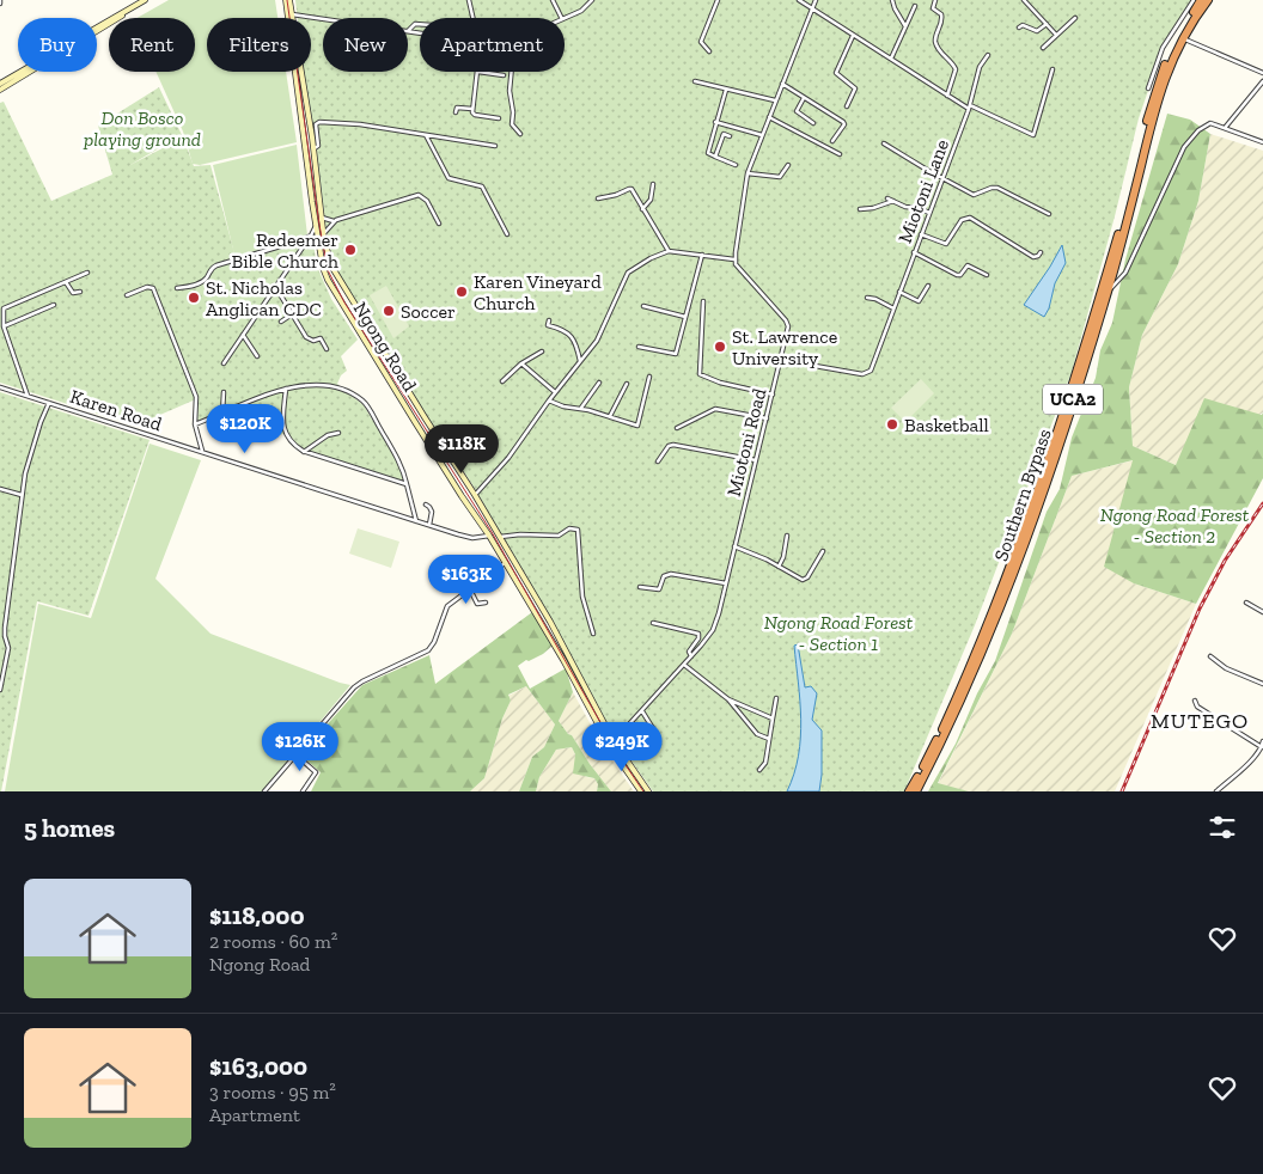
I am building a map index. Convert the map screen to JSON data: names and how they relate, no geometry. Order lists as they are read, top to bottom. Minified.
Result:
{"streets":{"highway":["UCA2","Southern Bypass"],"main road":["Ngong Road"],"street":["Miotoni Lane","Karen Road","Miotoni Road"]},"crossings":[["Miotoni Lane","Miotoni Road"],["Ngong Road","Karen Road"],["Ngong Road","Miotoni Road"]],"districts":["MUTEGO"],"parks":["Don Bosco playing ground","Ngong Road Forest - Section 2","Ngong Road Forest - Section 1"],"places":["Redeemer Bible Church","Karen Vineyard Church","St. Nicholas Anglican CDC","Soccer","St. Lawrence University","Basketball"],"page":{"chip":["Buy","Rent","Filters","New","Apartment"],"price":["$120K","$118K","$163K","$126K","$249K"],"heading":"5 homes","list":[{"name":"$118,000","note":"2 rooms · 60 m² · Ngong Road"},{"name":"$163,000","note":"3 rooms · 95 m² · Apartment"}]}}
